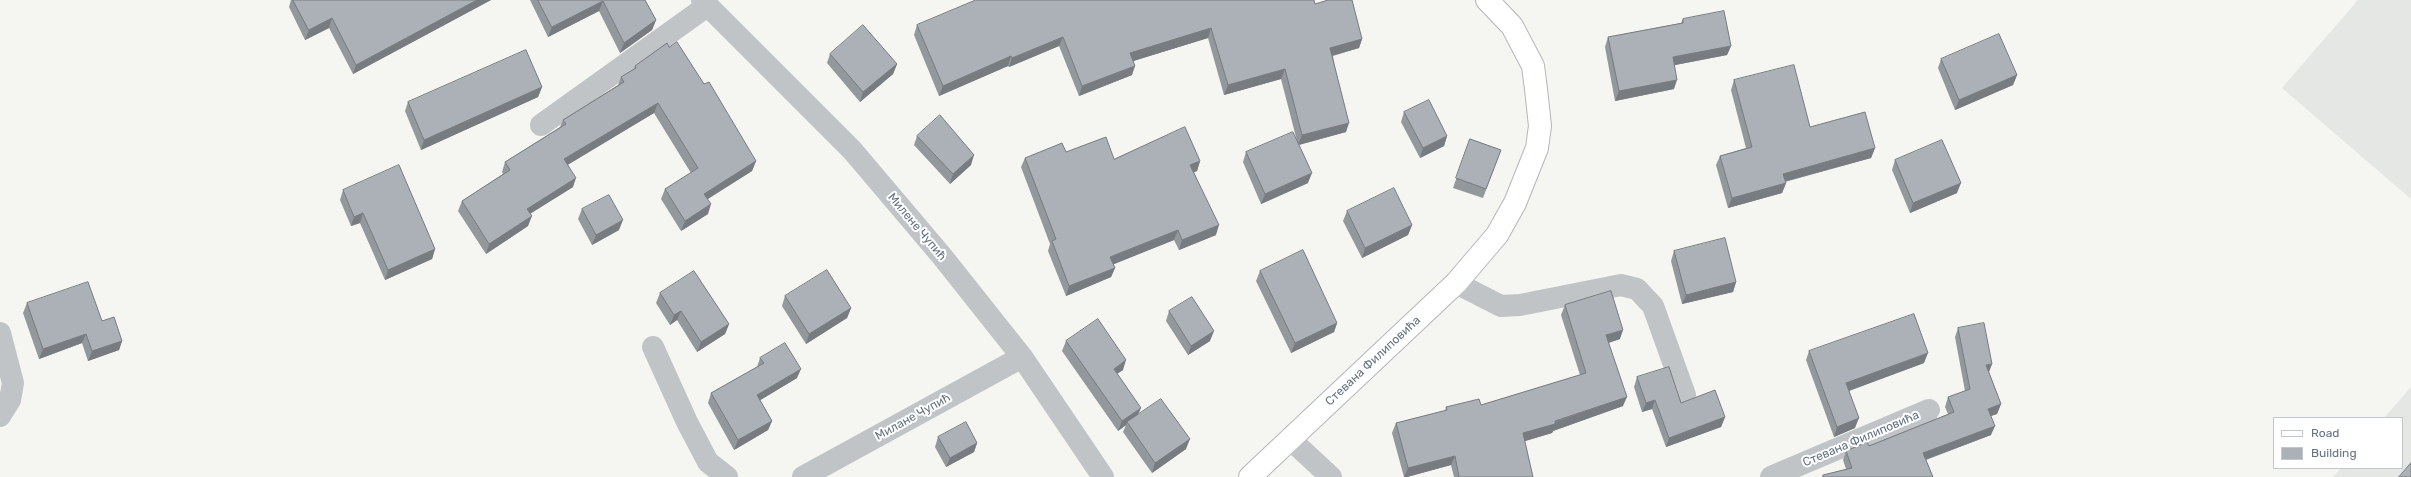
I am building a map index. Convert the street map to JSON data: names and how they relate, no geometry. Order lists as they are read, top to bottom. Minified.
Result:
{"streets":{"main road":["Стевана Филиповића"],"street":["Милене Чупић","Милане Чупић"]},"crossings":[["Милене Чупић","Милане Чупић"]],"legend":["Road","Building"]}
